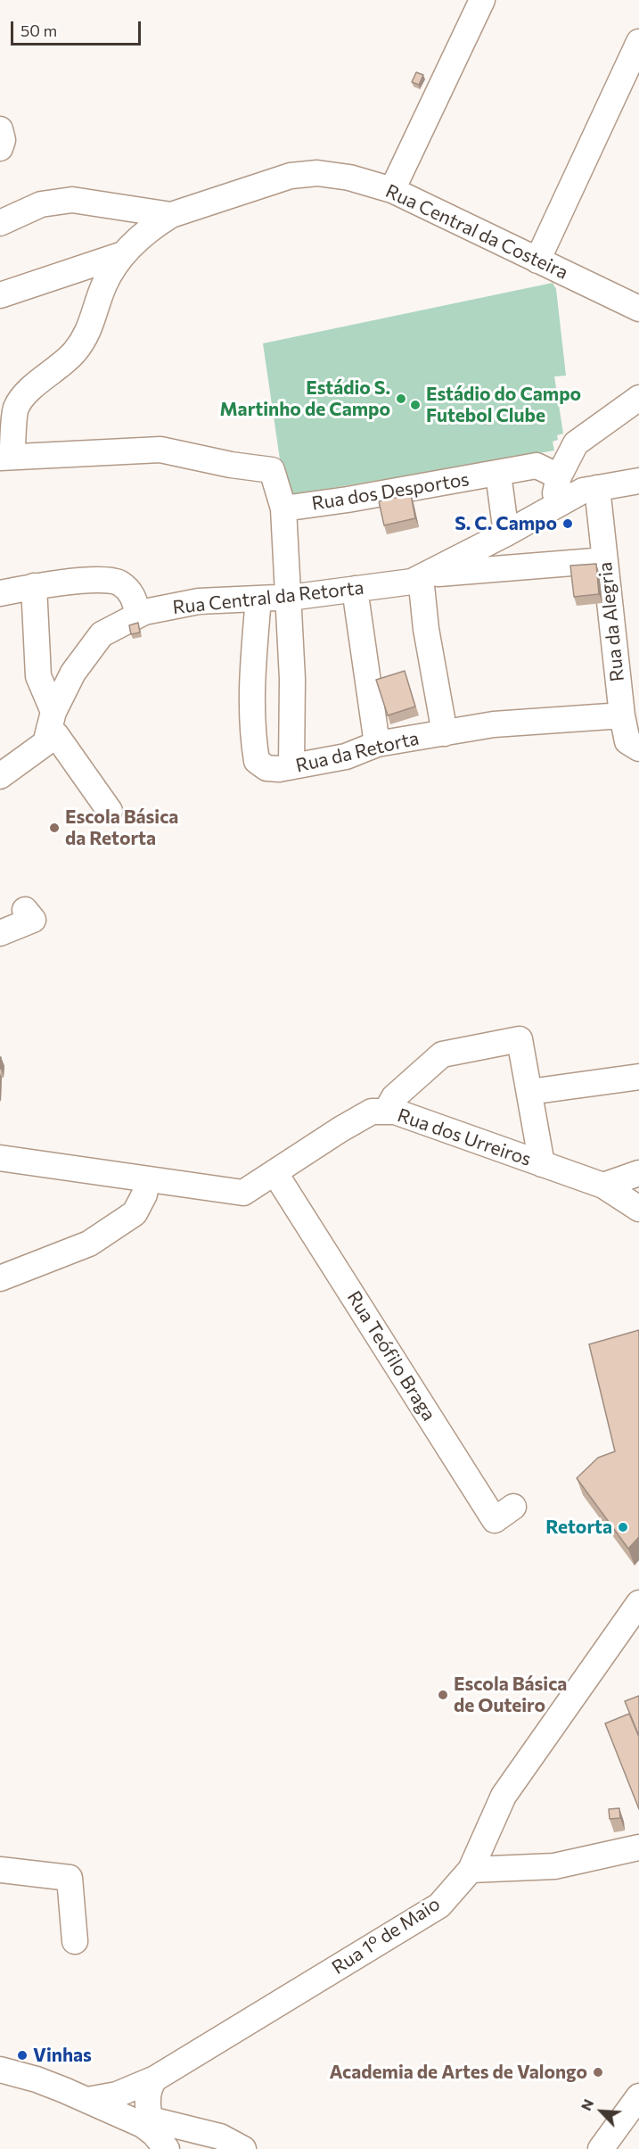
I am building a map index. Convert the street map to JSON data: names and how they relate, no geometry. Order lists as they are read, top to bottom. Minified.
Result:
{"streets":{"street":["Rua Central da Costeira","Rua dos Desportos","Rua Central da Retorta","Rua da Alegria","Rua da Retorta","Rua dos Urreiros","Rua Teófilo Braga","Rua 1º de Maio"]},"crossings":[["Rua Central da Retorta","Rua da Alegria"],["Rua Central da Retorta","Rua da Retorta"],["Rua da Alegria","Rua da Retorta"],["Rua dos Urreiros","Rua Teófilo Braga"]],"places":["Estádio S. Martinho de Campo","Estádio do Campo Futebol Clube","S. C. Campo","Escola Básica da Retorta","Retorta","Escola Básica de Outeiro","Vinhas","Academia de Artes de Valongo"],"scale_bar":"50 m","north":"top left"}
